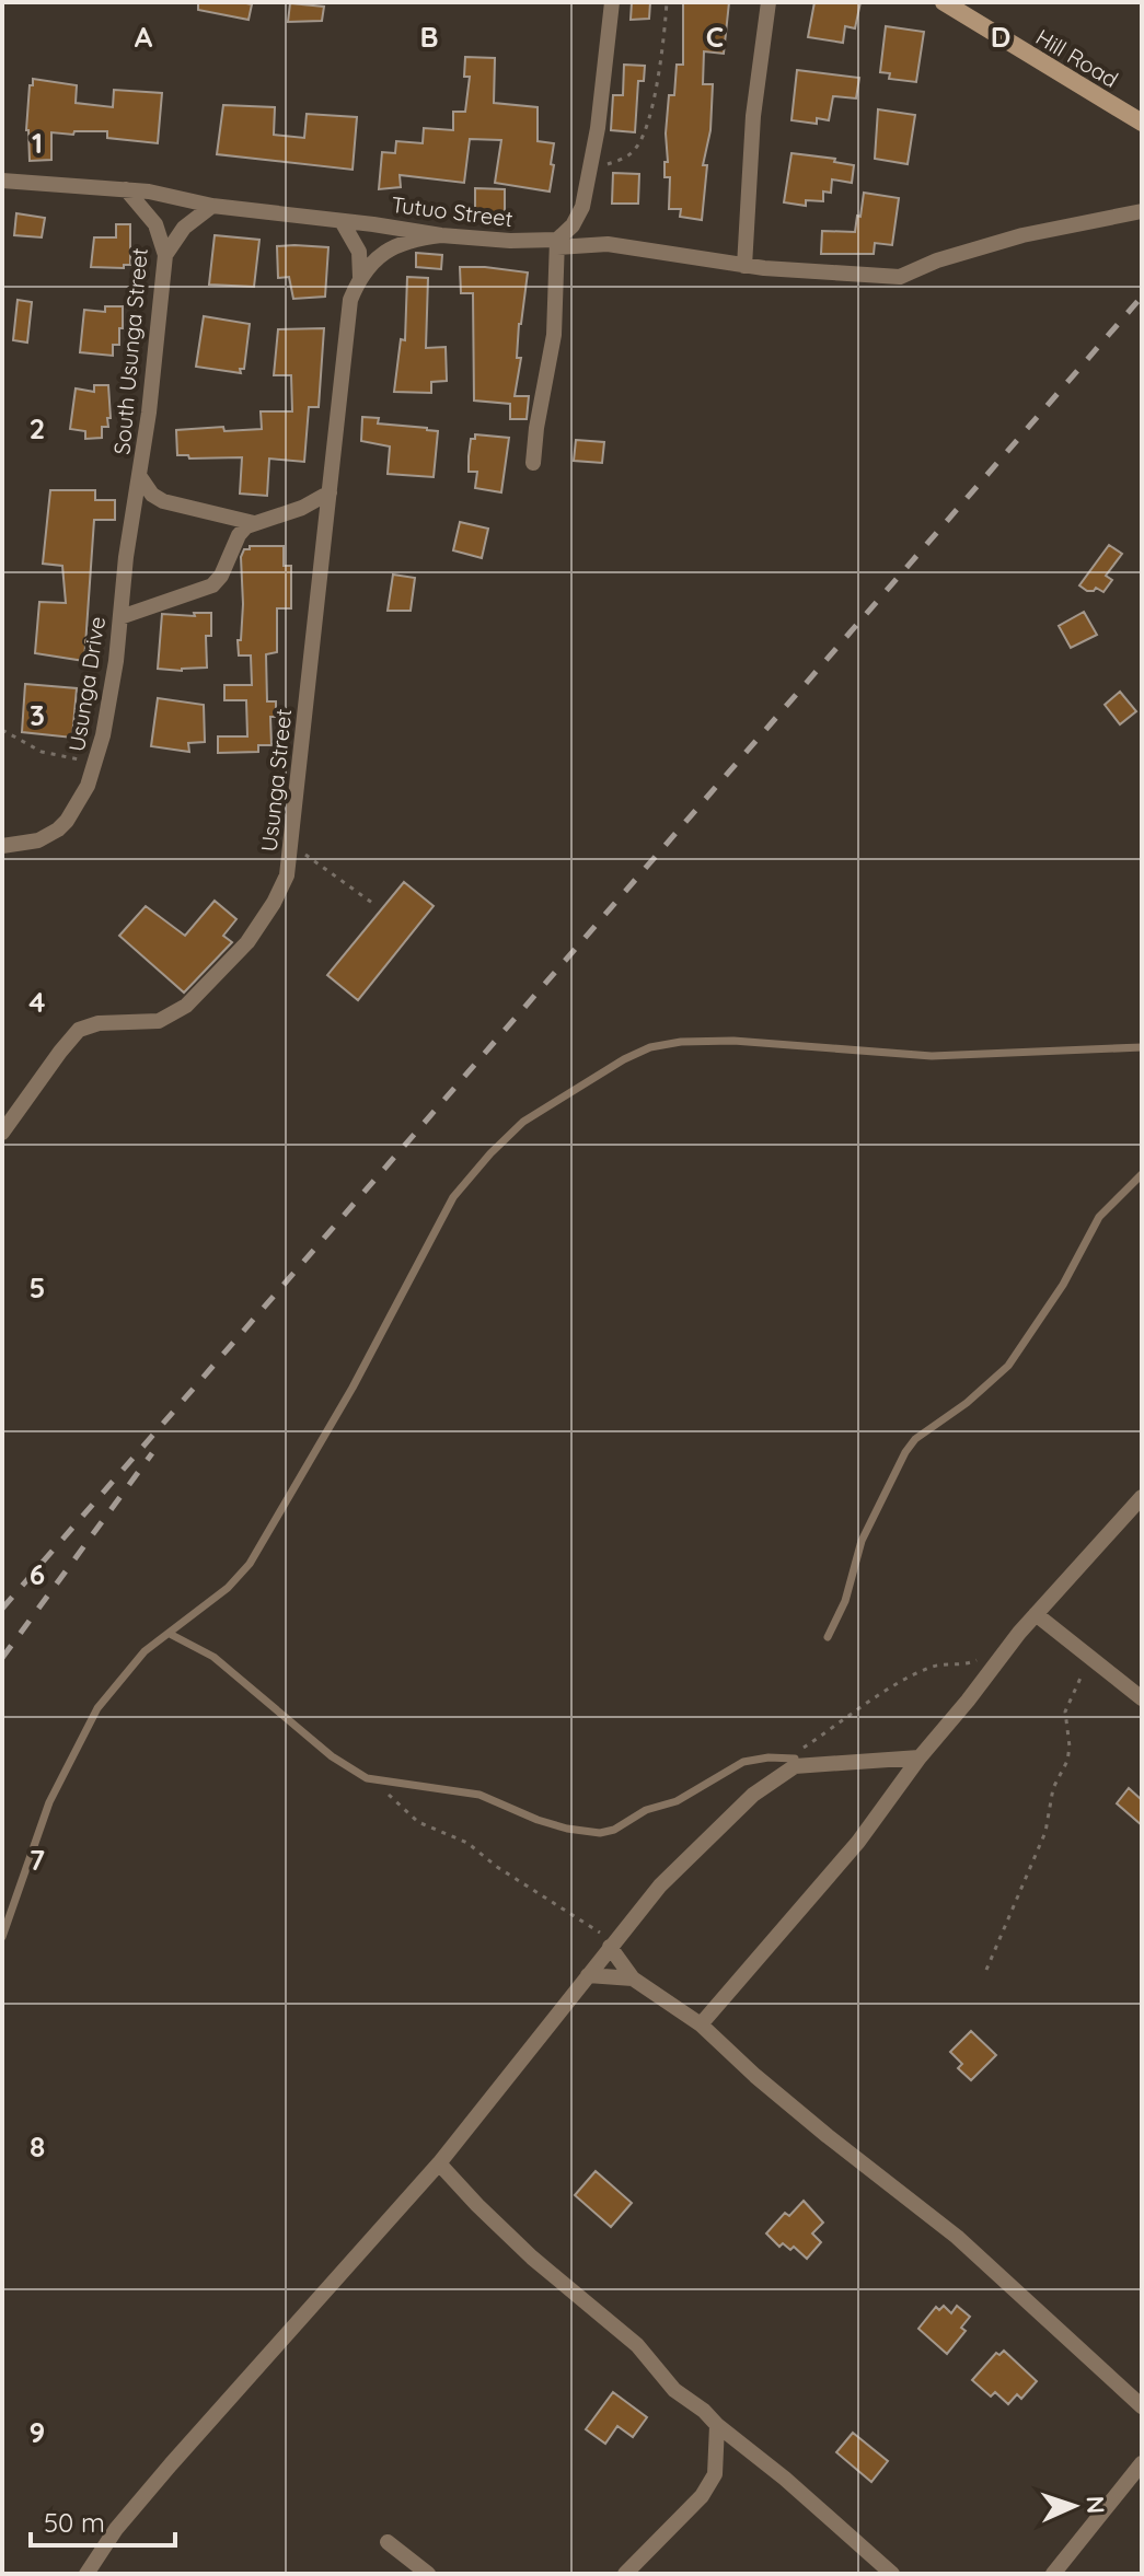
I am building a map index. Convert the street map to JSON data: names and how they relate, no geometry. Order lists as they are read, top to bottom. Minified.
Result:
{"streets":{"main road":["Hill Road"],"street":["Tutuo Street","South Usunga Street","Usunga Drive","Usunga Street"]},"crossings":[["Tutuo Street","South Usunga Street"],["South Usunga Street","Usunga Drive"]],"scale_bar":"50 m","north":"right","grid":{"columns":["A","B","C","D"],"rows":["1","2","3","4","5","6","7","8","9"]}}
